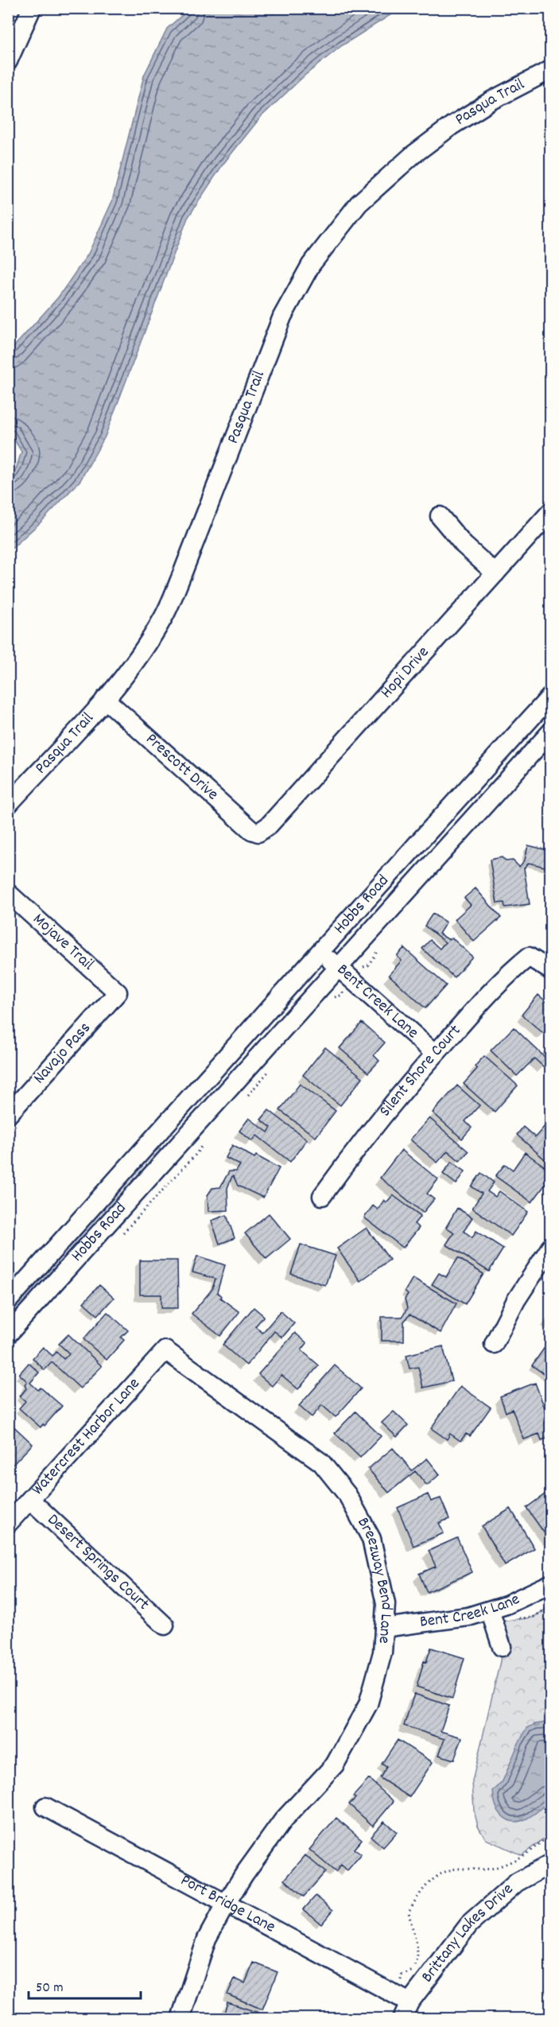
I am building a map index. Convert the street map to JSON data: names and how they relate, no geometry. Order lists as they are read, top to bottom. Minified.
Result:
{"streets":{"street":["Pasqua Trail","Hopi Drive","Prescott Drive","Hobbs Road","Mojave Trail","Bent Creek Lane","Navajo Pass","Silent Shore Court","Watercrest Harbor Lane","Desert Springs Court","Breezway Bend Lane","Port Bridge Lane","Brittany Lakes Drive"]},"crossings":[["Pasqua Trail","Prescott Drive"],["Hopi Drive","Prescott Drive"],["Hobbs Road","Bent Creek Lane"],["Mojave Trail","Navajo Pass"],["Bent Creek Lane","Silent Shore Court"],["Bent Creek Lane","Breezway Bend Lane"],["Watercrest Harbor Lane","Desert Springs Court"],["Watercrest Harbor Lane","Breezway Bend Lane"],["Breezway Bend Lane","Port Bridge Lane"],["Port Bridge Lane","Brittany Lakes Drive"]],"scale_bar":"50 m"}
